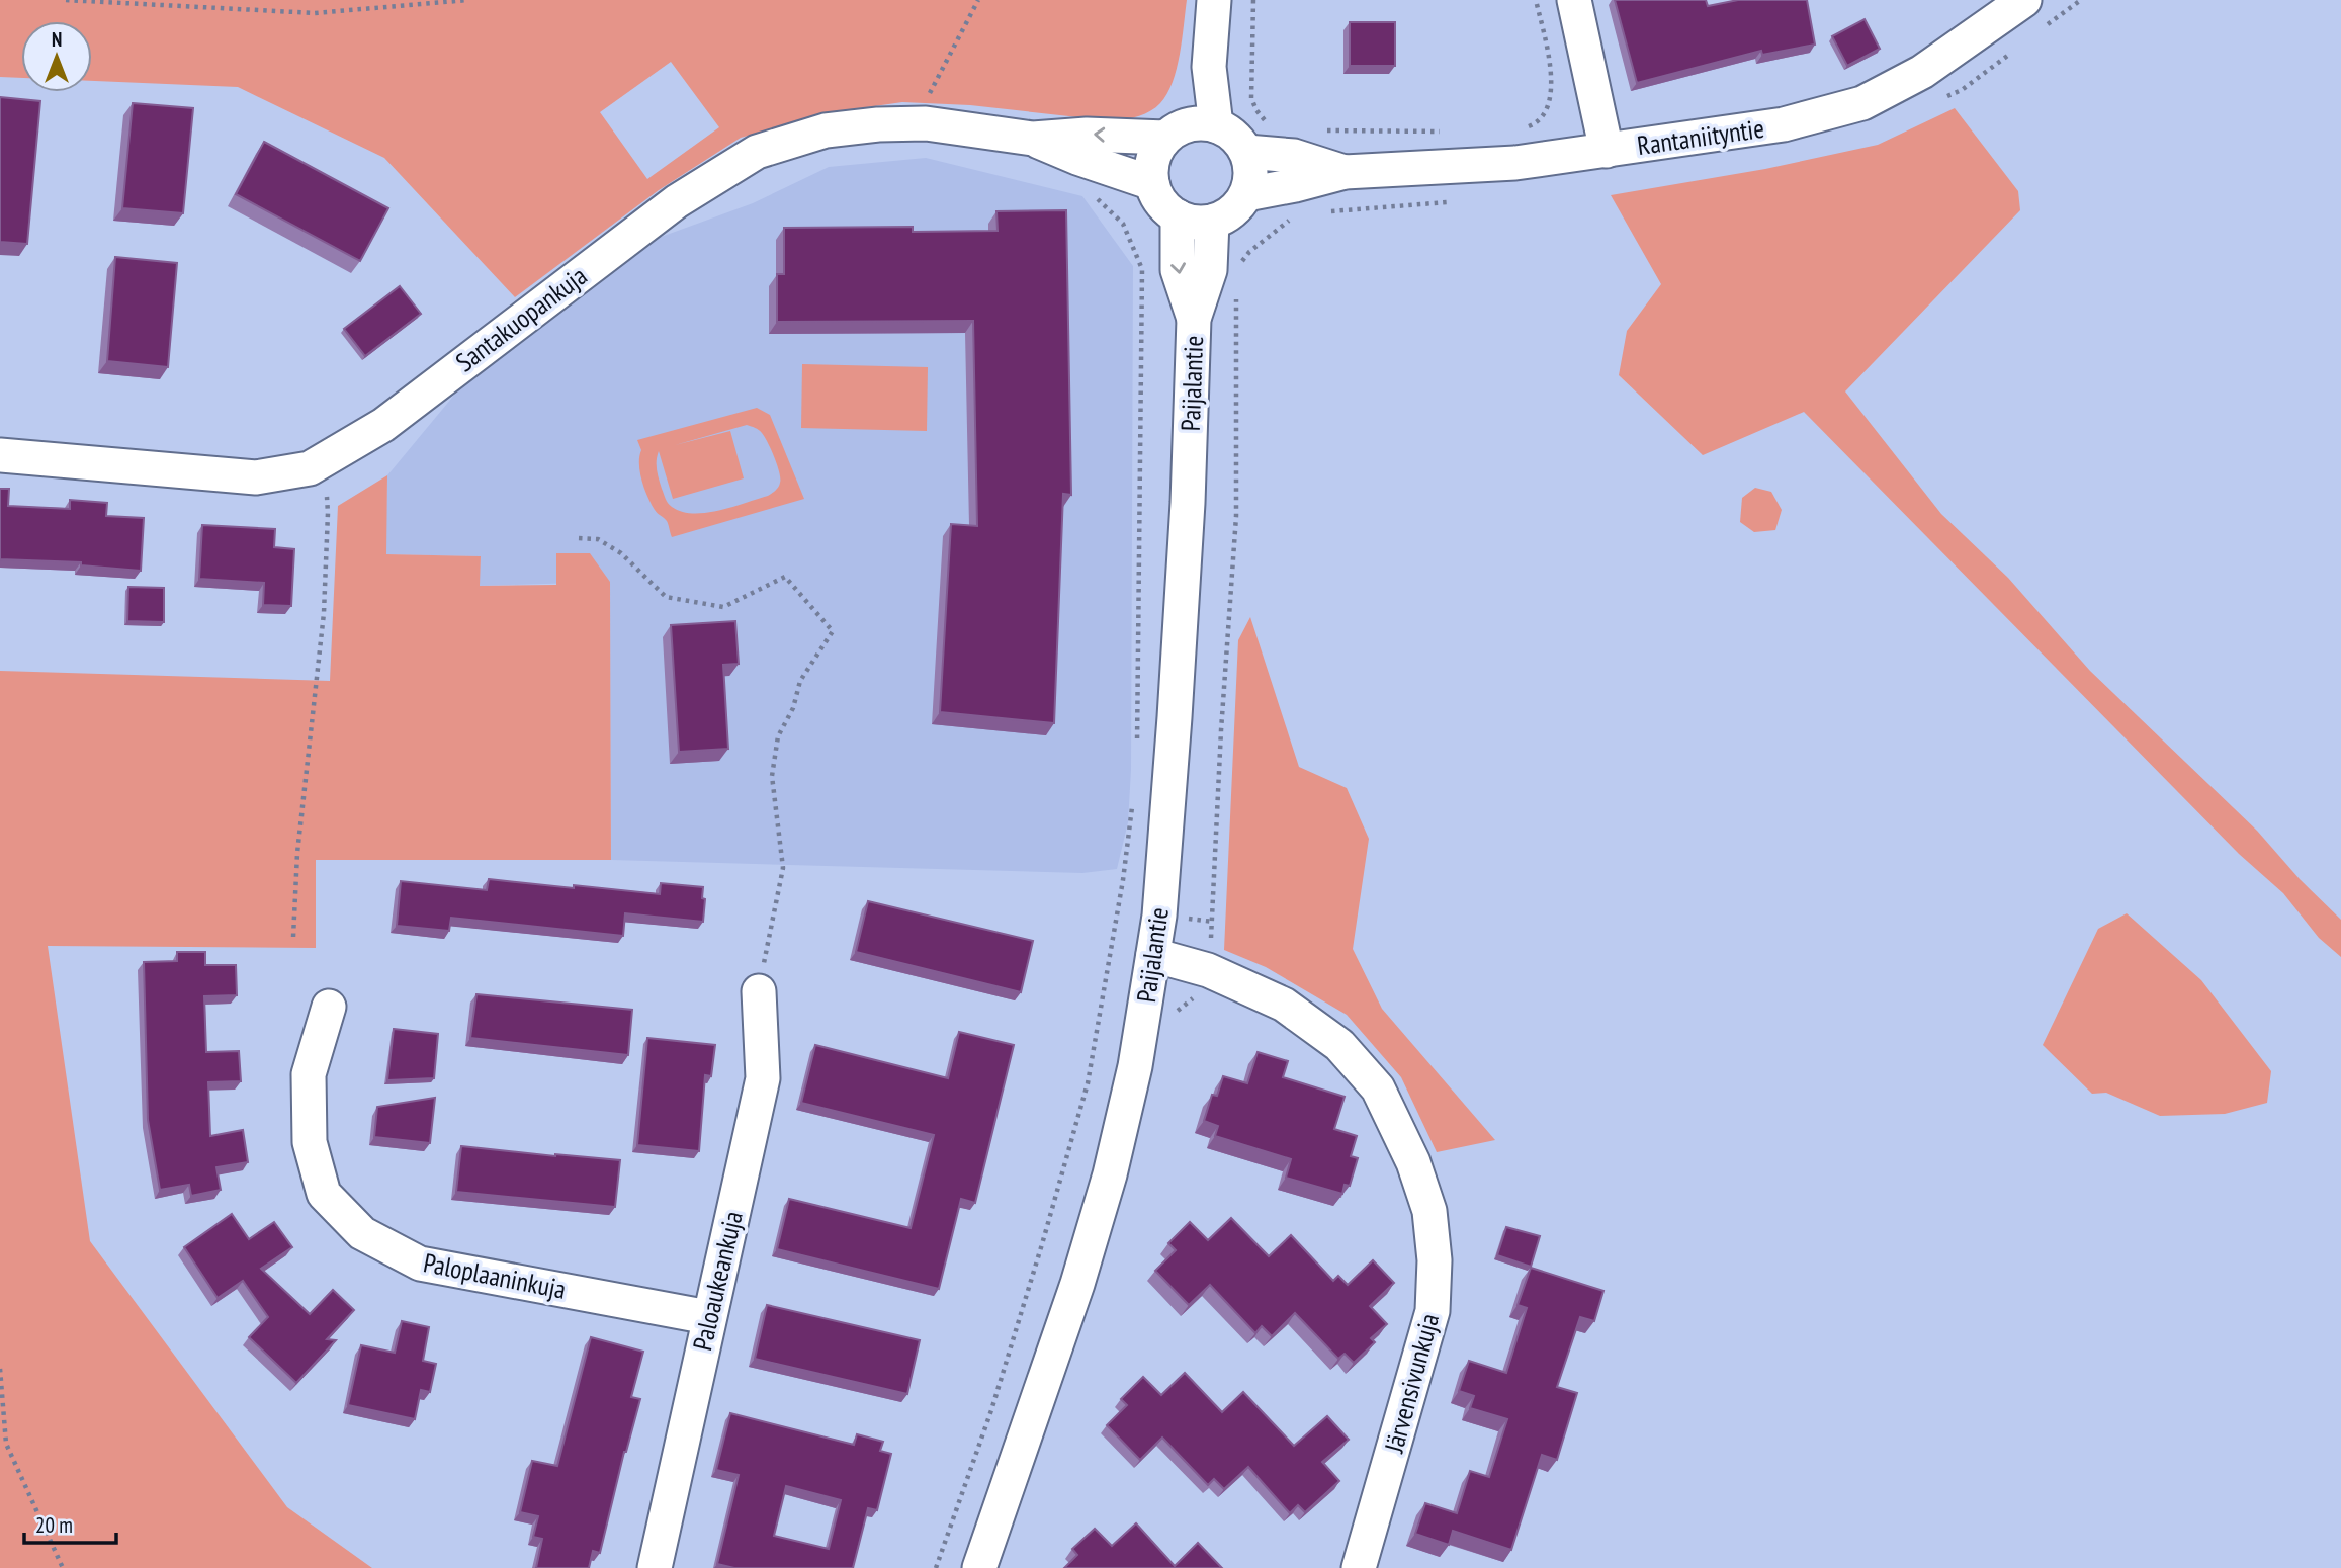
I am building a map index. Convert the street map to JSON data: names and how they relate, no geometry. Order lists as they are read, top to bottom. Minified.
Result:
{"streets":{"street":["Rantaniityntie","Santakuopankuja","Paijalantie","Paloplaaninkuja","Paloaukeankuja","Järvensivunkuja"]},"crossings":[["Rantaniityntie","Santakuopankuja"],["Rantaniityntie","Paijalantie"],["Santakuopankuja","Paijalantie"],["Paijalantie","Järvensivunkuja"],["Paloplaaninkuja","Paloaukeankuja"]],"scale_bar":"20 m","north":"top"}
